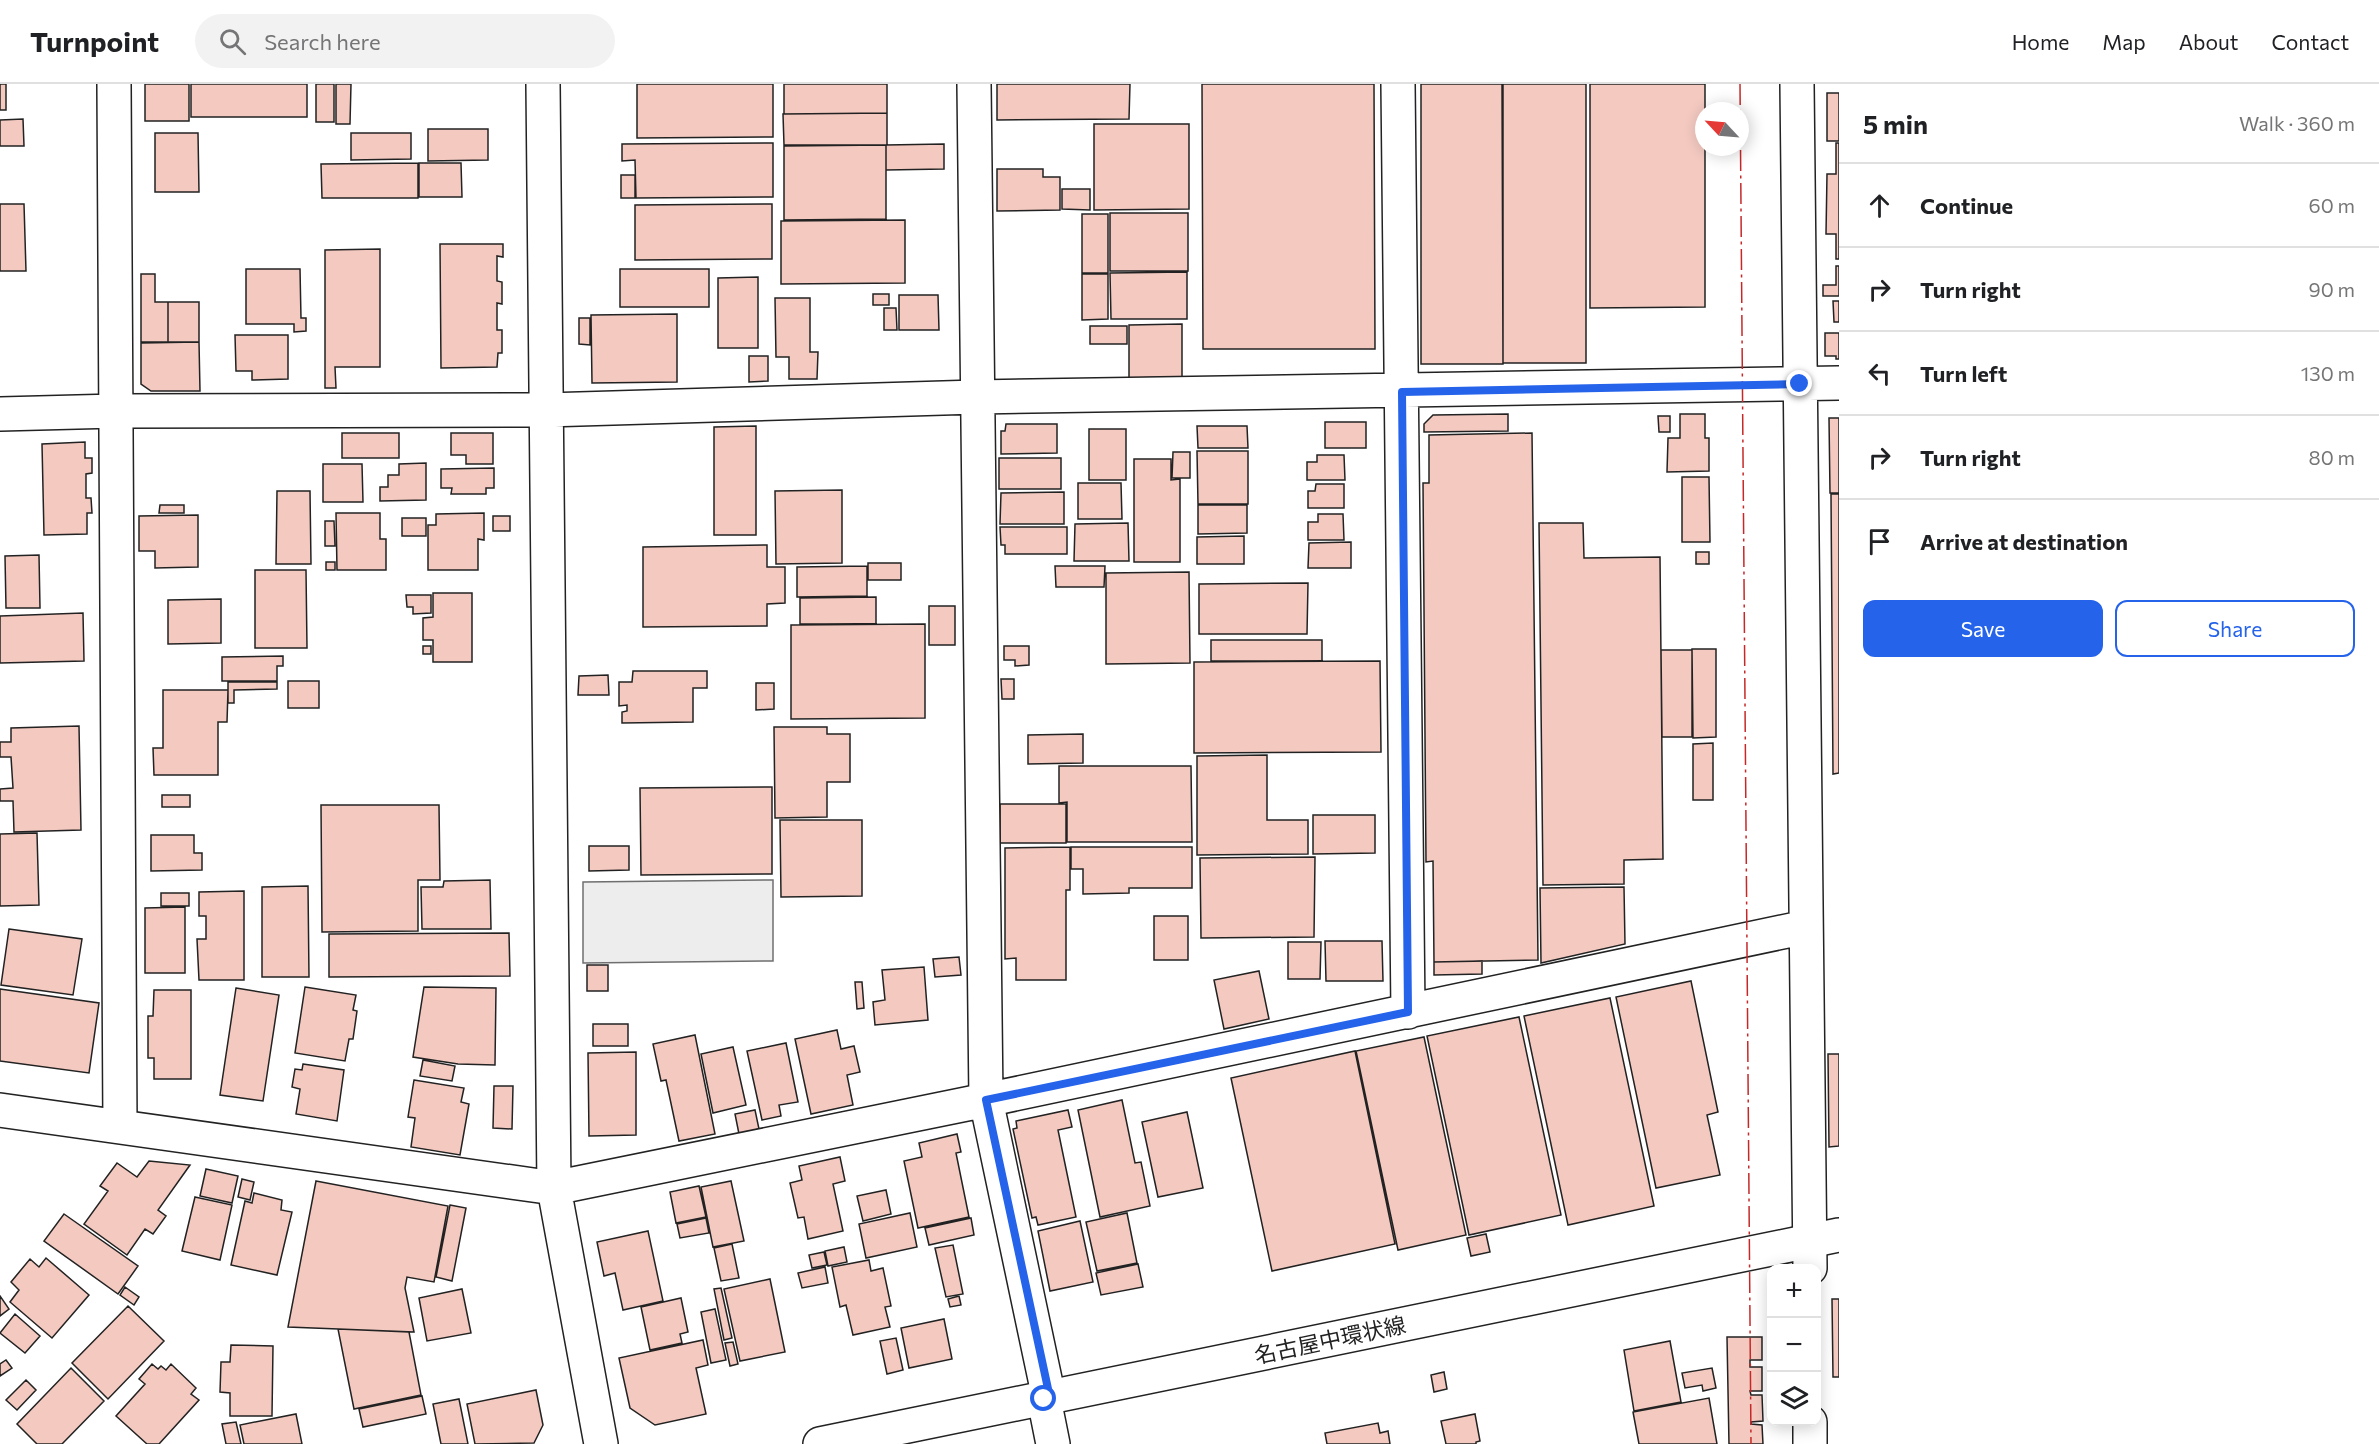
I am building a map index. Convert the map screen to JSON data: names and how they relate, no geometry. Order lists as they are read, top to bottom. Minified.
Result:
{"streets":{"street":["名古屋中環状線"]},"north":"top left","page":{"header":"Turnpoint","search":"Search here","nav":["Home","Map","About","Contact"],"heading":["5 min","Walk · 360 m"],"list":[["Continue","60 m"],["Turn right","90 m"],["Turn left","130 m"],["Turn right","80 m"],"Arrive at destination"],"buttons":["Save","Share"],"map_buttons":["+","−"]}}
